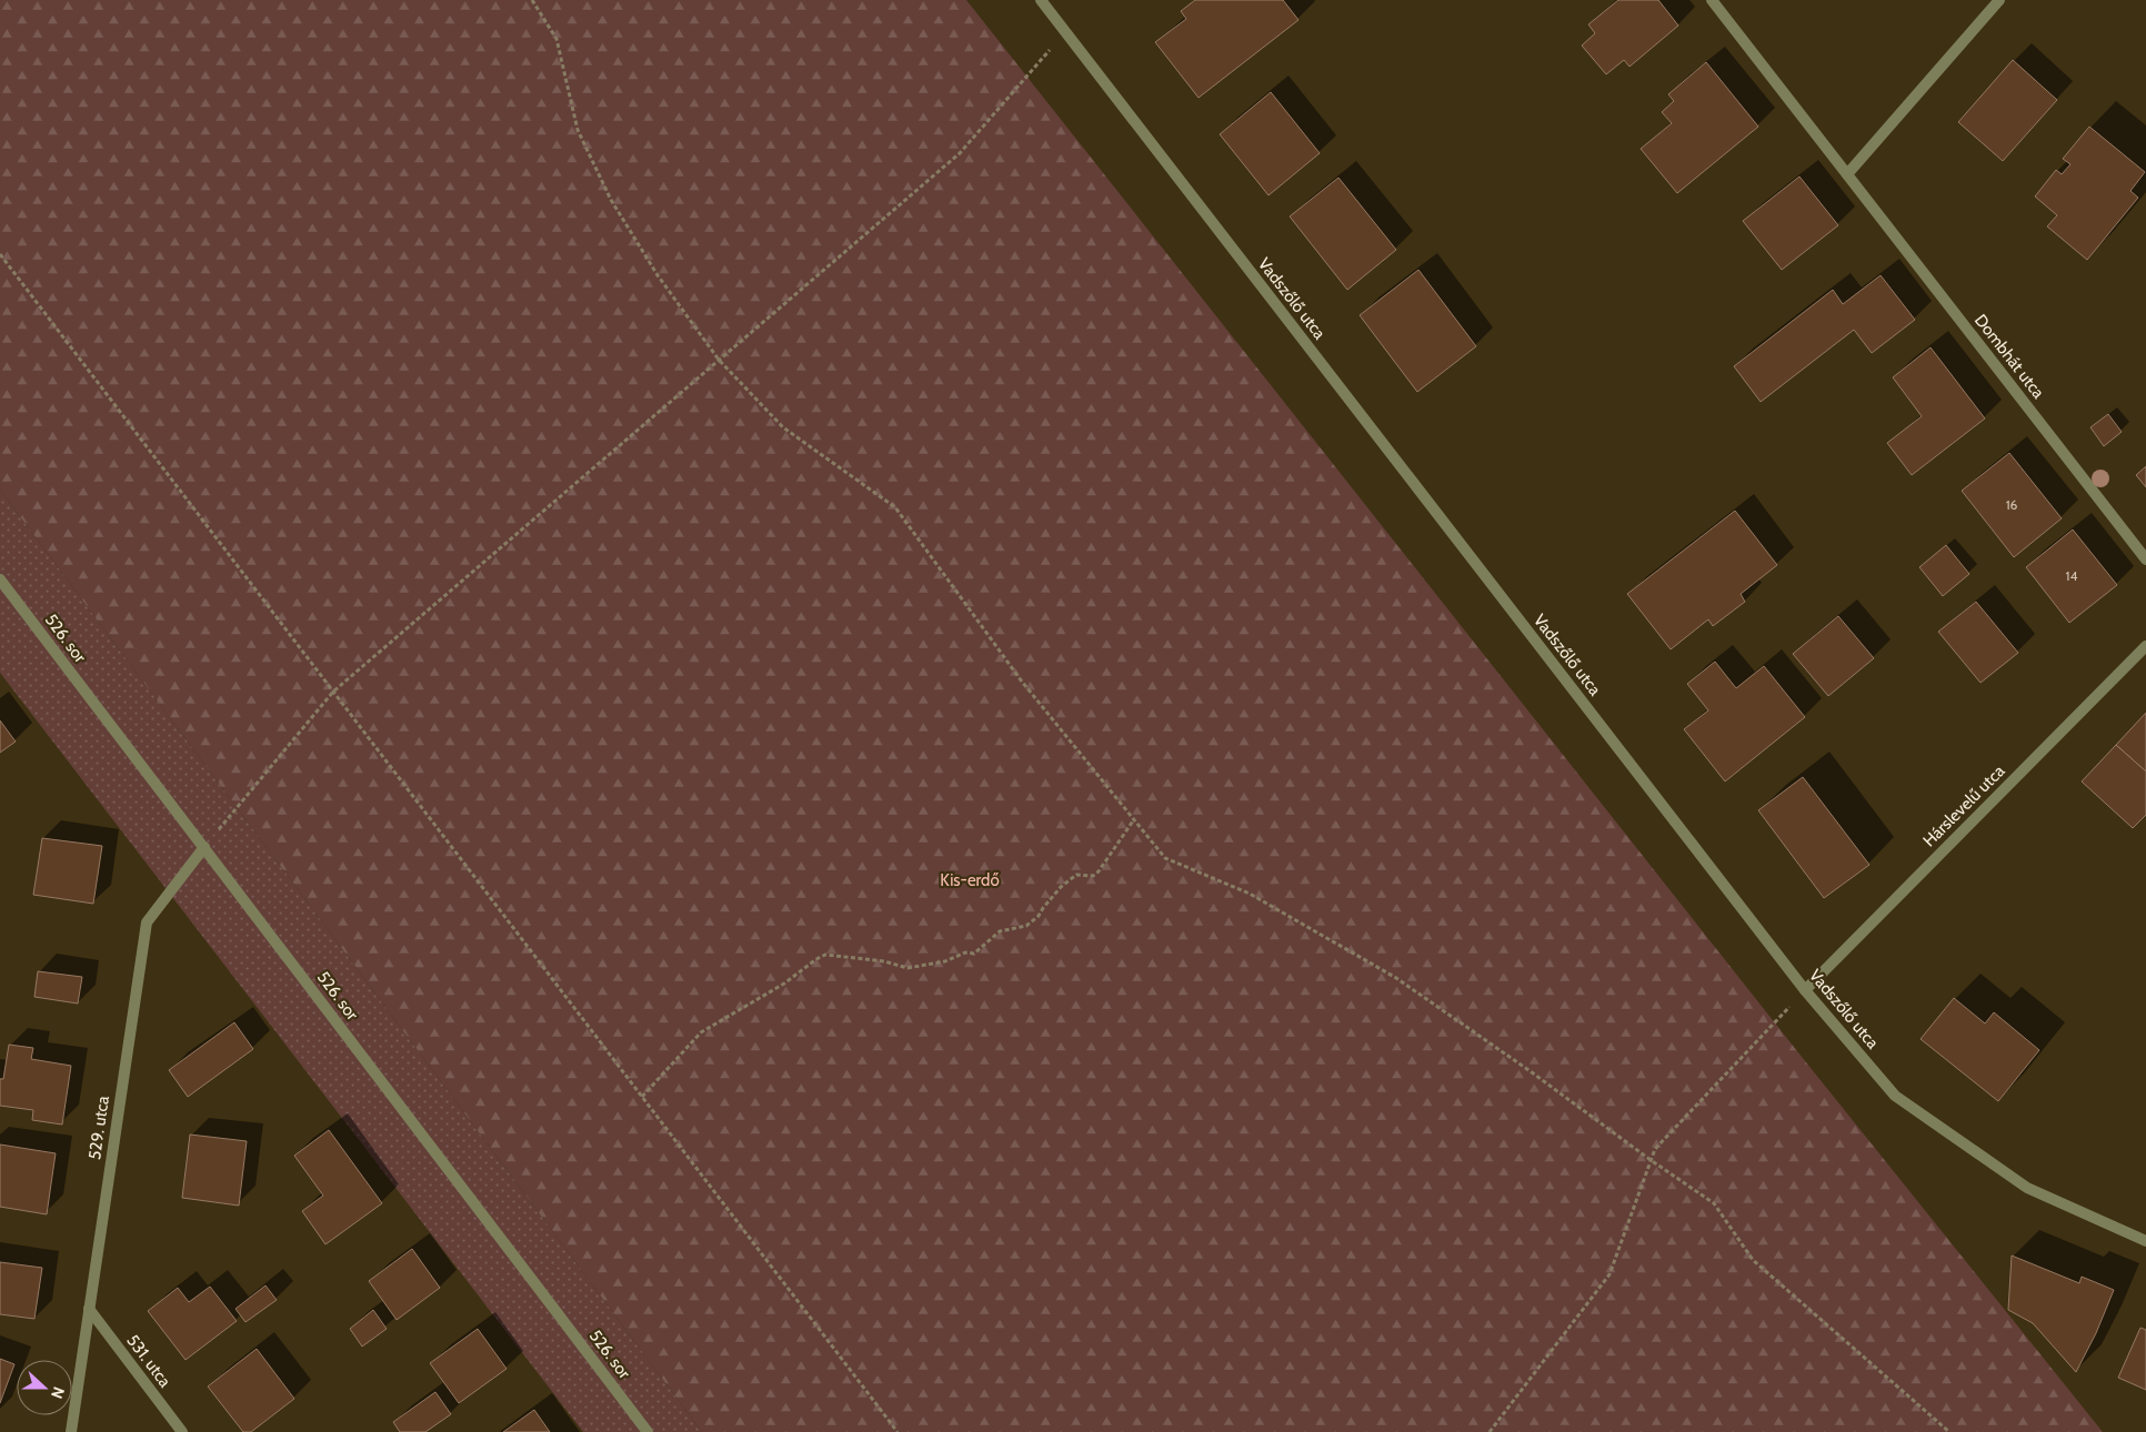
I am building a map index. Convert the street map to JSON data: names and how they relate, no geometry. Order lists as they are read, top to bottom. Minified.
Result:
{"streets":{"street":["Vadszőlő utca","Dombhát utca","526. sor","Hárslevelű utca","529. utca","531. utca"]},"crossings":[["Vadszőlő utca","Hárslevelű utca"],["526. sor","529. utca"],["529. utca","531. utca"]],"parks":["Kis-erdő"],"house_numbers":["16","14"],"north":"right"}
